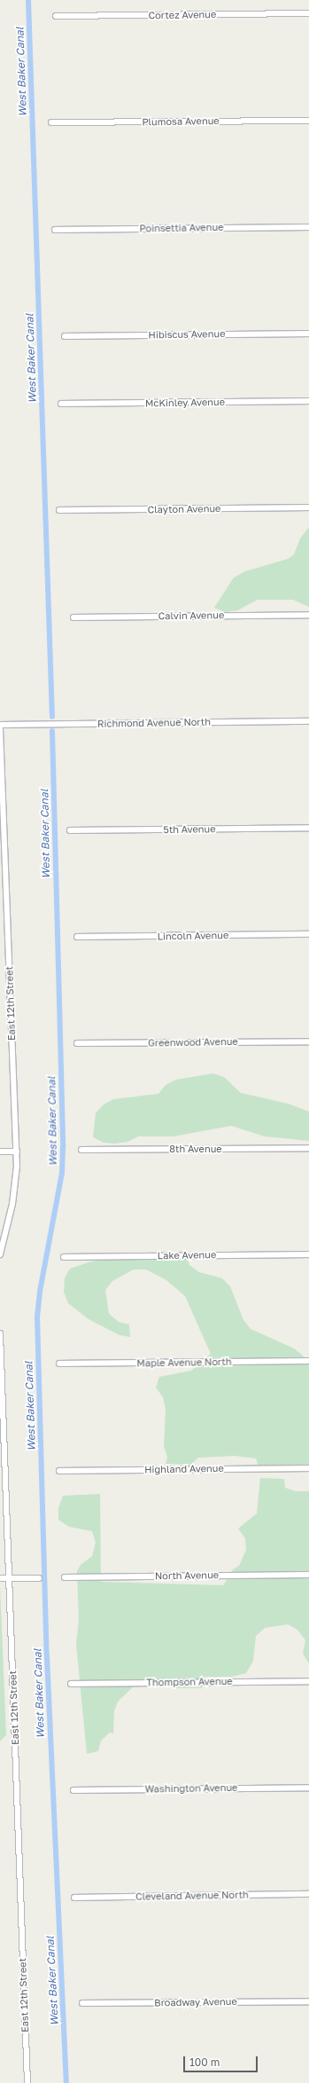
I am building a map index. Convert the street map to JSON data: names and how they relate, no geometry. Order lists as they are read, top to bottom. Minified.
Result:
{"streets":{"street":["Cortez Avenue","Plumosa Avenue","Poinsettia Avenue","Hibiscus Avenue","McKinley Avenue","Clayton Avenue","Calvin Avenue","Richmond Avenue North","5th Avenue","Lincoln Avenue","East 12th Street","Greenwood Avenue","8th Avenue","Lake Avenue","Maple Avenue North","Highland Avenue","North Avenue","Thompson Avenue","Washington Avenue","Cleveland Avenue North","Broadway Avenue"]},"water":["West Baker Canal"],"scale_bar":"100 m"}
